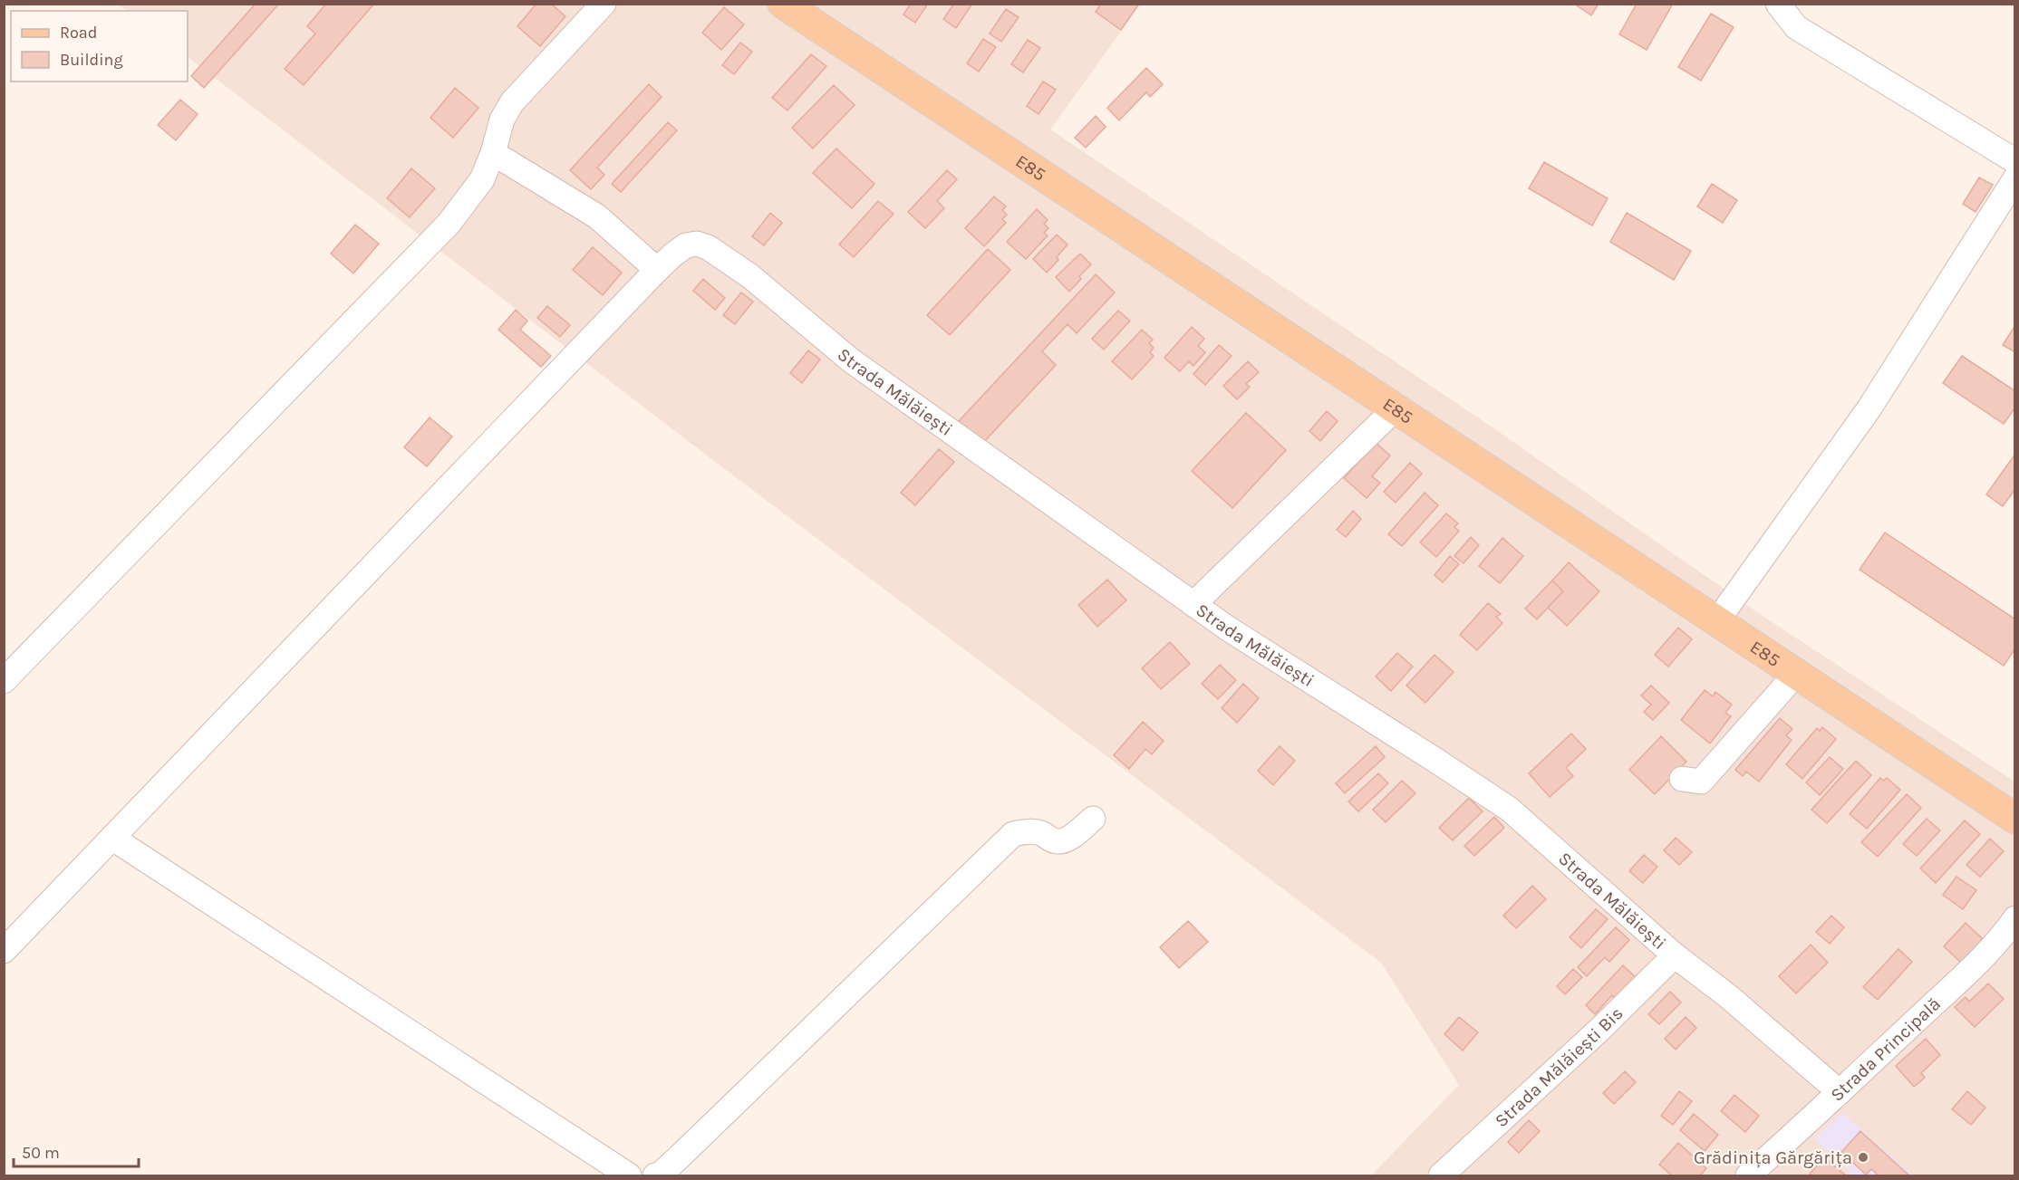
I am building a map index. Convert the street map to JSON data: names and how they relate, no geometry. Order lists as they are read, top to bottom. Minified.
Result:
{"streets":{"main road":["E85"],"street":["Strada Mălăiești","Strada Principală","Strada Mălăiești Bis"]},"crossings":[["Strada Mălăiești","Strada Principală"],["Strada Mălăiești","Strada Mălăiești Bis"]],"places":["Grădinița Gărgărița"],"legend":["Road","Building"],"scale_bar":"50 m"}
